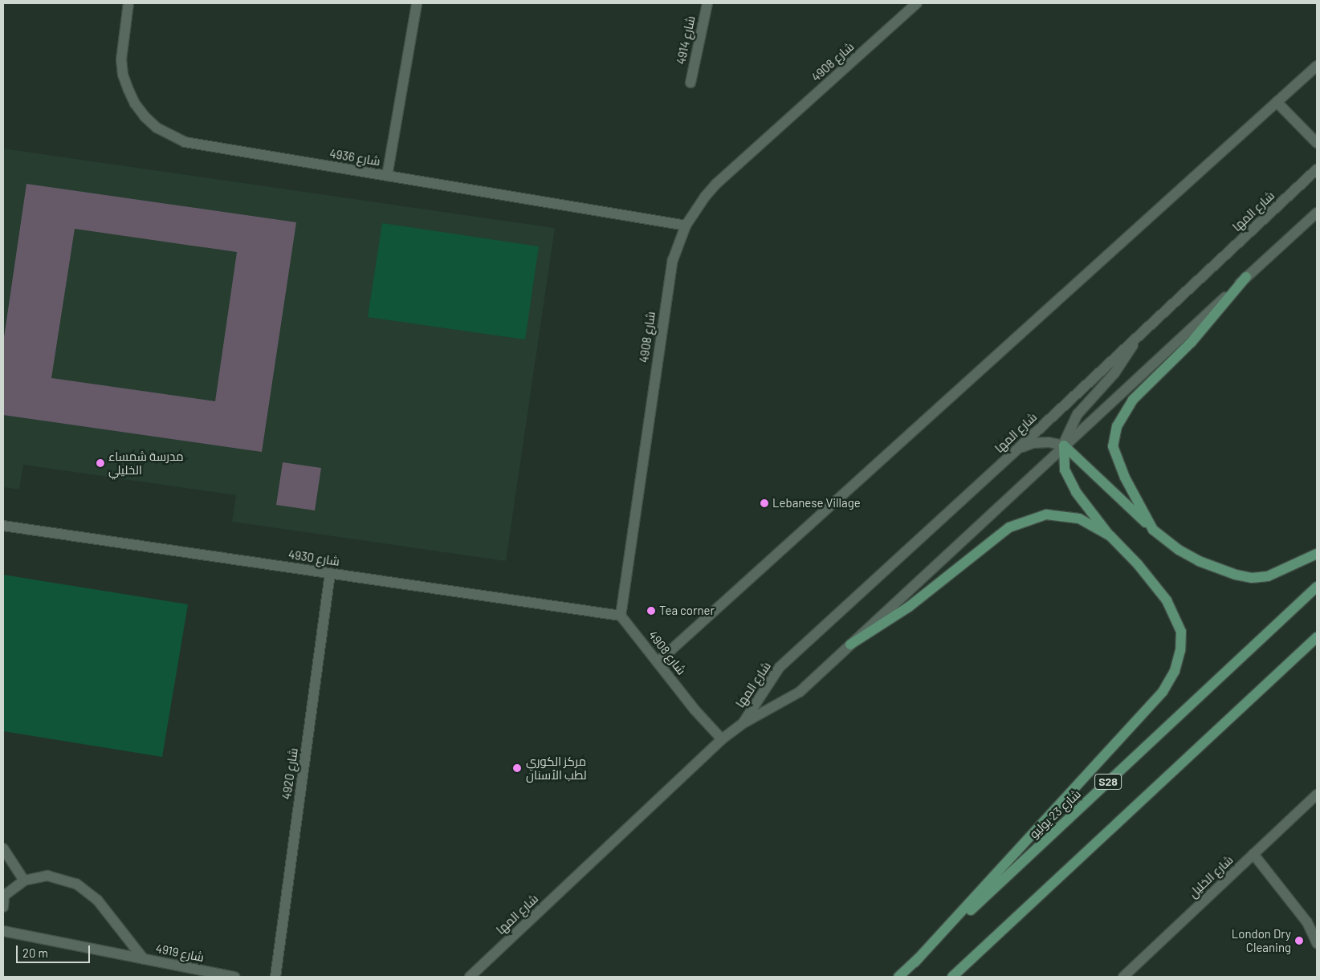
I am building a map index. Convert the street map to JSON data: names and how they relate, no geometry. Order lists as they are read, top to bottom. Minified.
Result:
{"streets":{"main road":["S28","شارع 23 يوليو"],"street":["4914 شارع","4908 شارع","4936 شارع","شارع المها","4930 شارع","4920 شارع","شارع الخليل","4919 شارع"]},"crossings":[["4908 شارع","4936 شارع"],["4908 شارع","شارع المها"],["4908 شارع","4930 شارع"],["4930 شارع","4920 شارع"]],"places":["مدرسة شمساء الخليلي","Lebanese Village","Tea corner","مركز الكوري لطب الأسنان","London Dry Cleaning"],"scale_bar":"20 m"}
